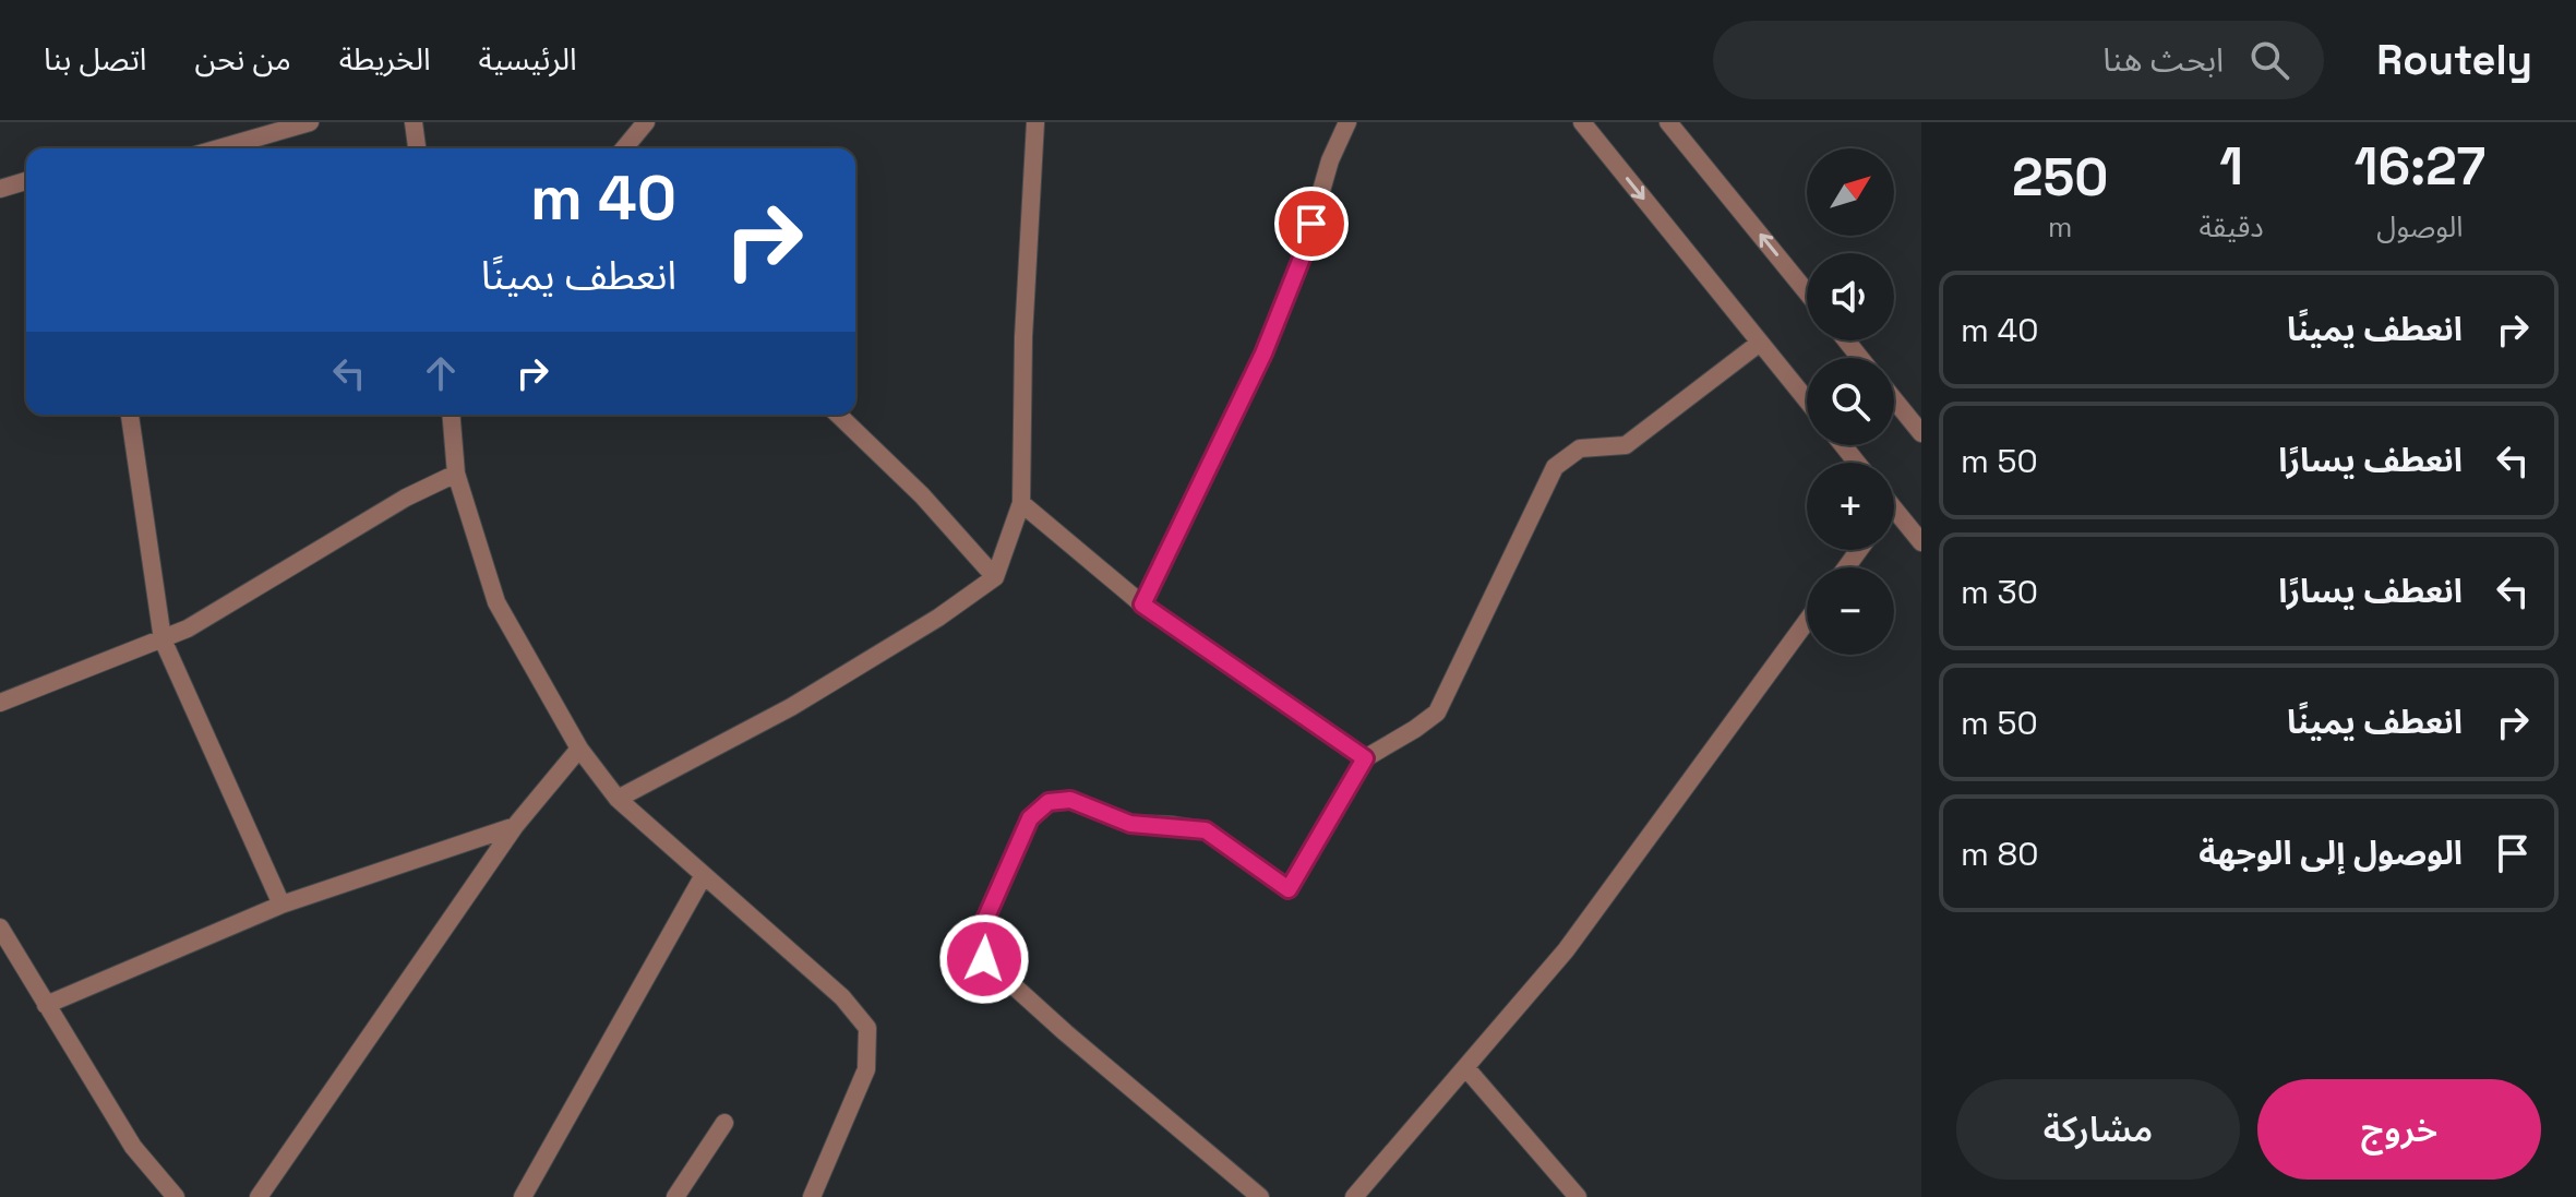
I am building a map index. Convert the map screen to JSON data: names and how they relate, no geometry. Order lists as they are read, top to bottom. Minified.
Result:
{"north":"top right","page":{"header":"Routely","search":"ابحث هنا","nav":["الرئيسية","الخريطة","من نحن","اتصل بنا"],"eta":["16:27","الوصول","1","دقيقة","250","m"],"map_buttons":["+","−"],"turn":["40 m","انعطف يمينًا"],"list":[{"name":"انعطف يمينًا","value":"40 m"},{"name":"انعطف يسارًا","value":"50 m"},{"name":"انعطف يسارًا","value":"30 m"},{"name":"انعطف يمينًا","value":"50 m"},{"name":"الوصول إلى الوجهة","value":"80 m"}],"buttons":["خروج","مشاركة"]}}
